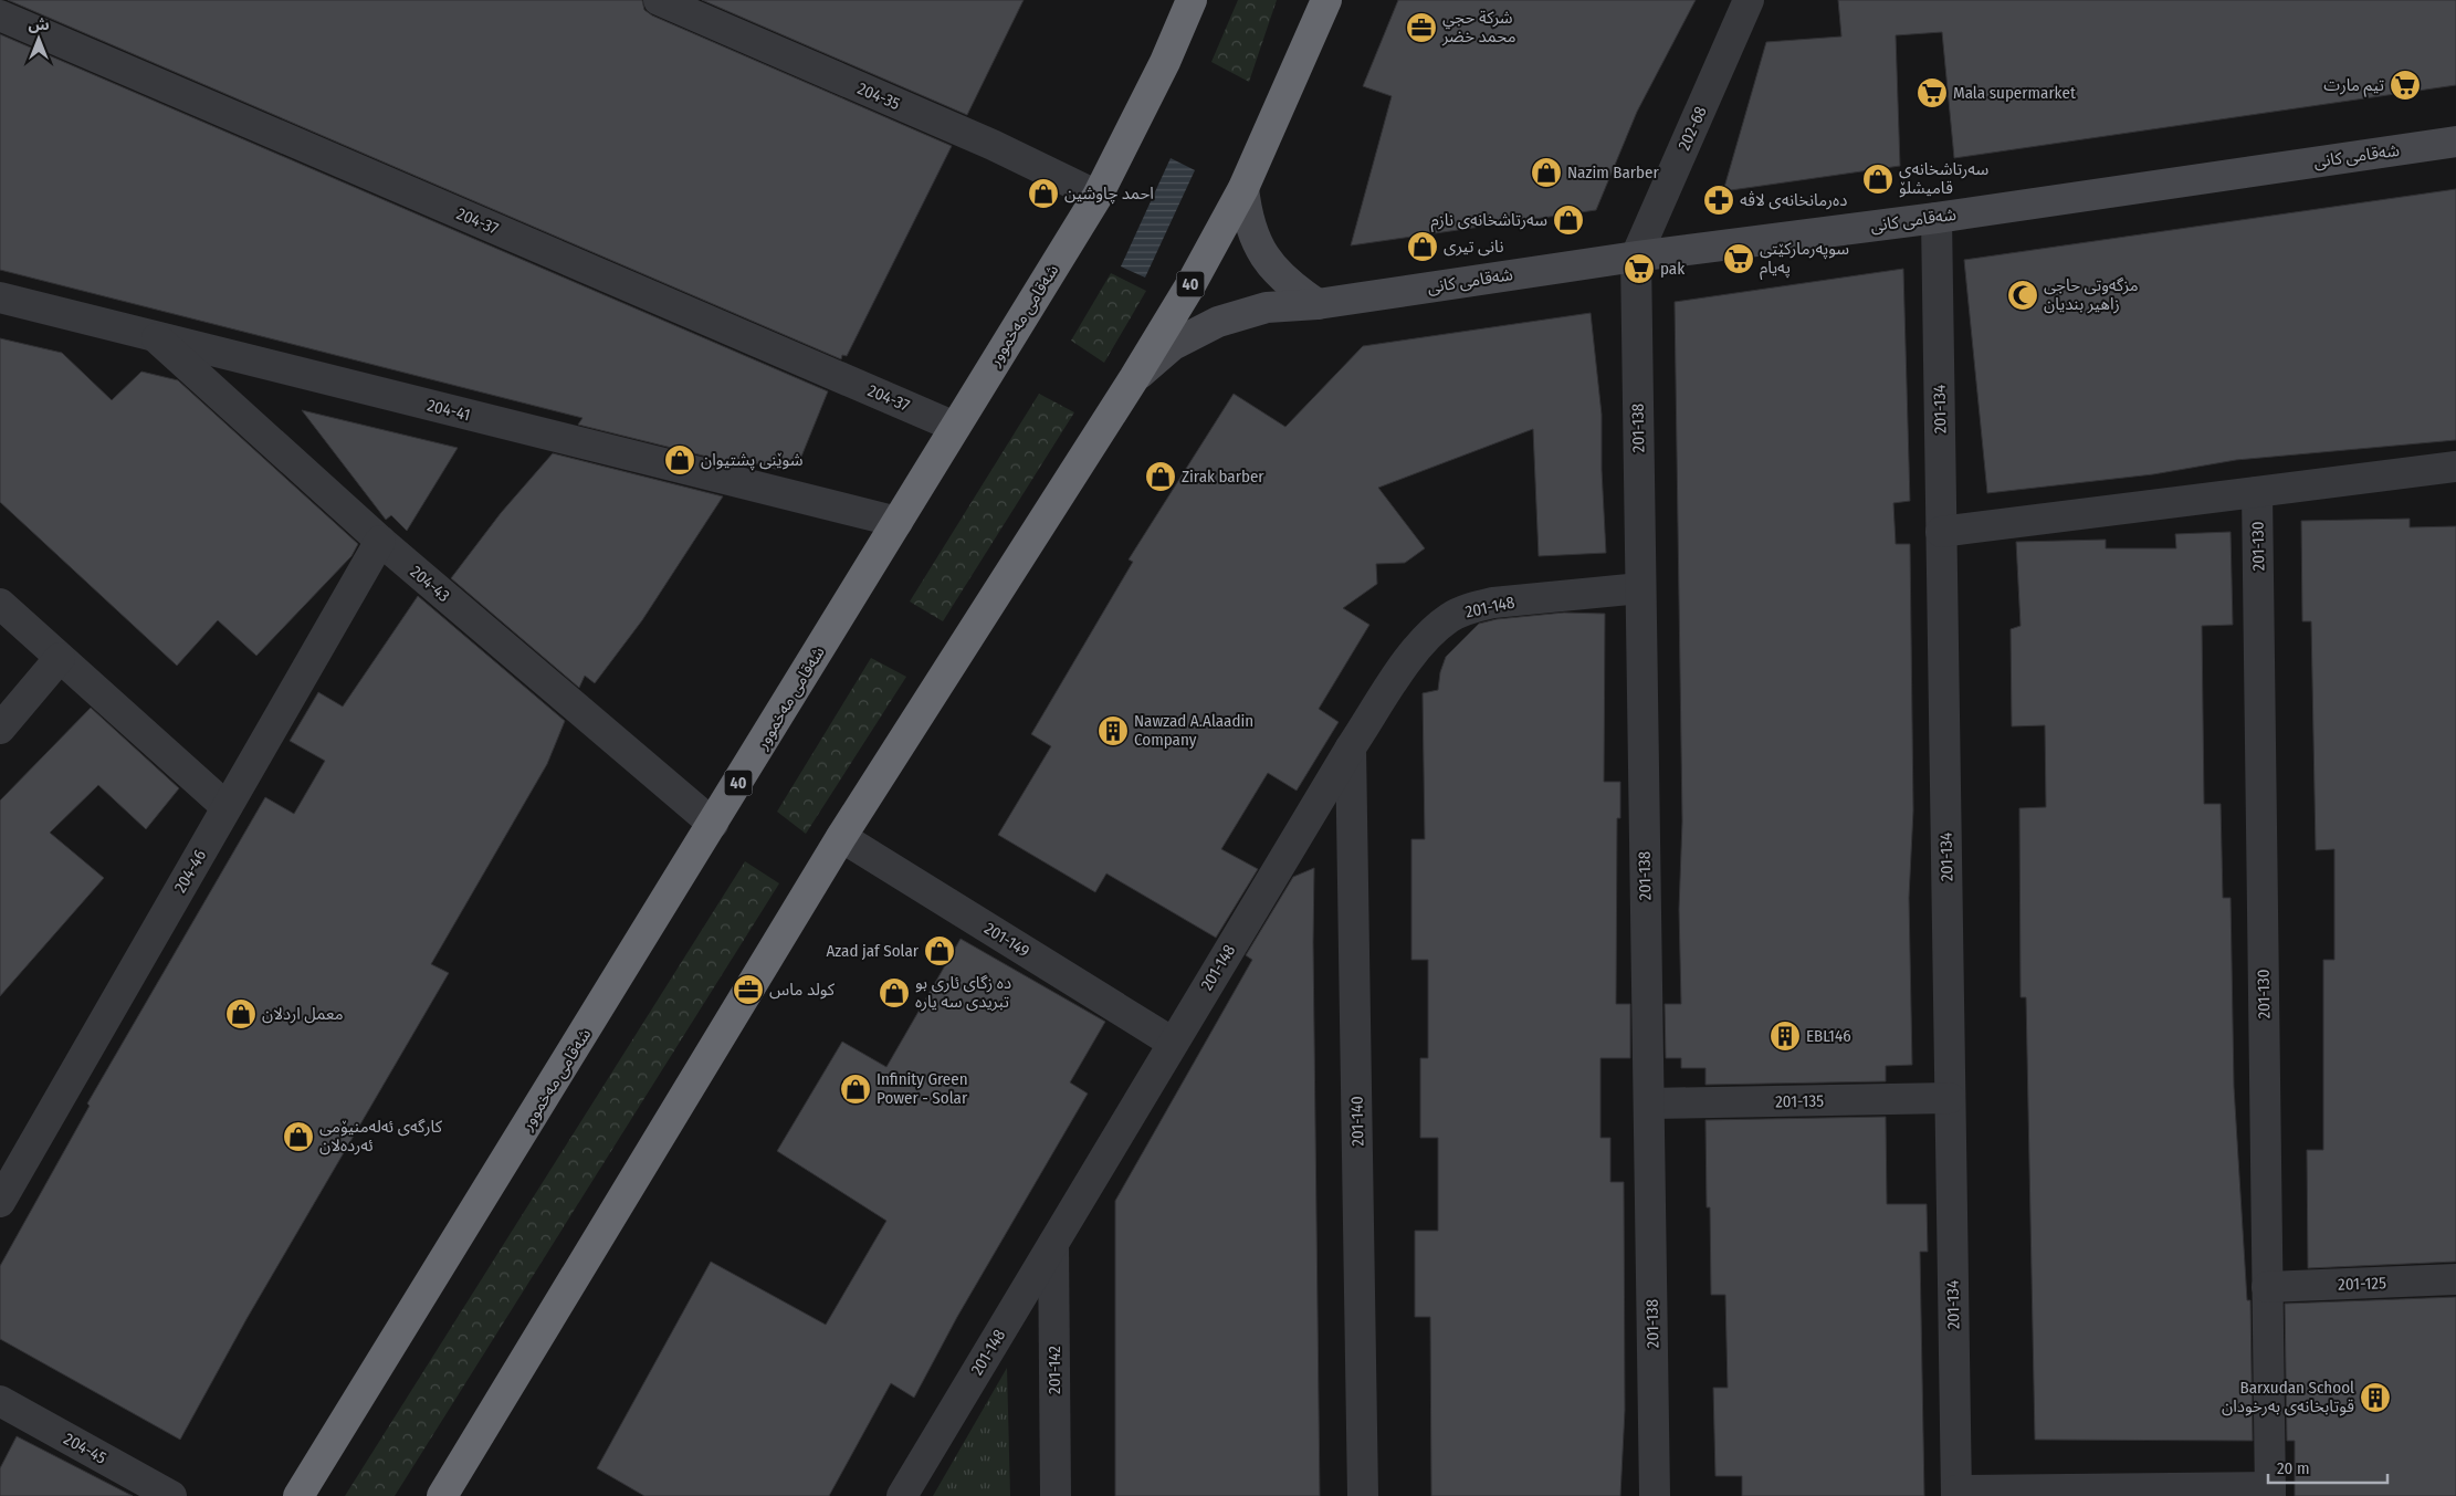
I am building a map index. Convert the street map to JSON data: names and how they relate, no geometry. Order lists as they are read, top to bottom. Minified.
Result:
{"streets":{"highway":["40","شەقامی مەخموور"],"street":["204-35","202-68","شەقامی کانی","204-37","201-134","204-41","201-138","201-130","204-43","201-148","204-46","201-149","201-135","201-140","201-125","201-142","204-45"]},"crossings":[["204-35","شەقامی مەخموور"],["202-68","شەقامی کانی"],["202-68","201-138"],["شەقامی کانی","40"],["شەقامی کانی","201-134"],["شەقامی کانی","201-138"],["204-37","شەقامی مەخموور"],["40","201-149"],["شەقامی مەخموور","204-41"],["شەقامی مەخموور","204-43"],["201-134","201-135"],["204-41","204-43"],["201-138","201-148"],["201-138","201-135"],["201-130","201-125"],["204-43","204-46"],["201-148","201-149"],["201-148","201-140"],["201-148","201-142"]],"places":{"office":["شركة حجي محمد خضر","كولد ماس"],"supermarket":["تيم مارت","Mala supermarket","سوپەرماركێتی پەیام","pak"],"shop":["Nazim Barber","سەرتاشخانەی قامیشلۆ","احمد چاوشين","سەرتاشخانەی نازم","نانی تیری","شوێنی پشتیوان","Zirak barber","Azad jaf Solar","ده زگاى ئاری بو تبریدی سە یارە","معمل اردلان","Infinity Green Power - Solar","کارگەی ئەلەمنیۆمی ئەردەلان"],"pharmacy":["دەرمانخانەی لاڤە"],"mosque":["مزگەوتی حاجی زاهیر بندیان"],"building":["Nawzad A.Alaadin Company","EBL146","Barxudan School قوتابخانەی بەرخودان"]},"scale_bar":"20 m","north":"top"}
